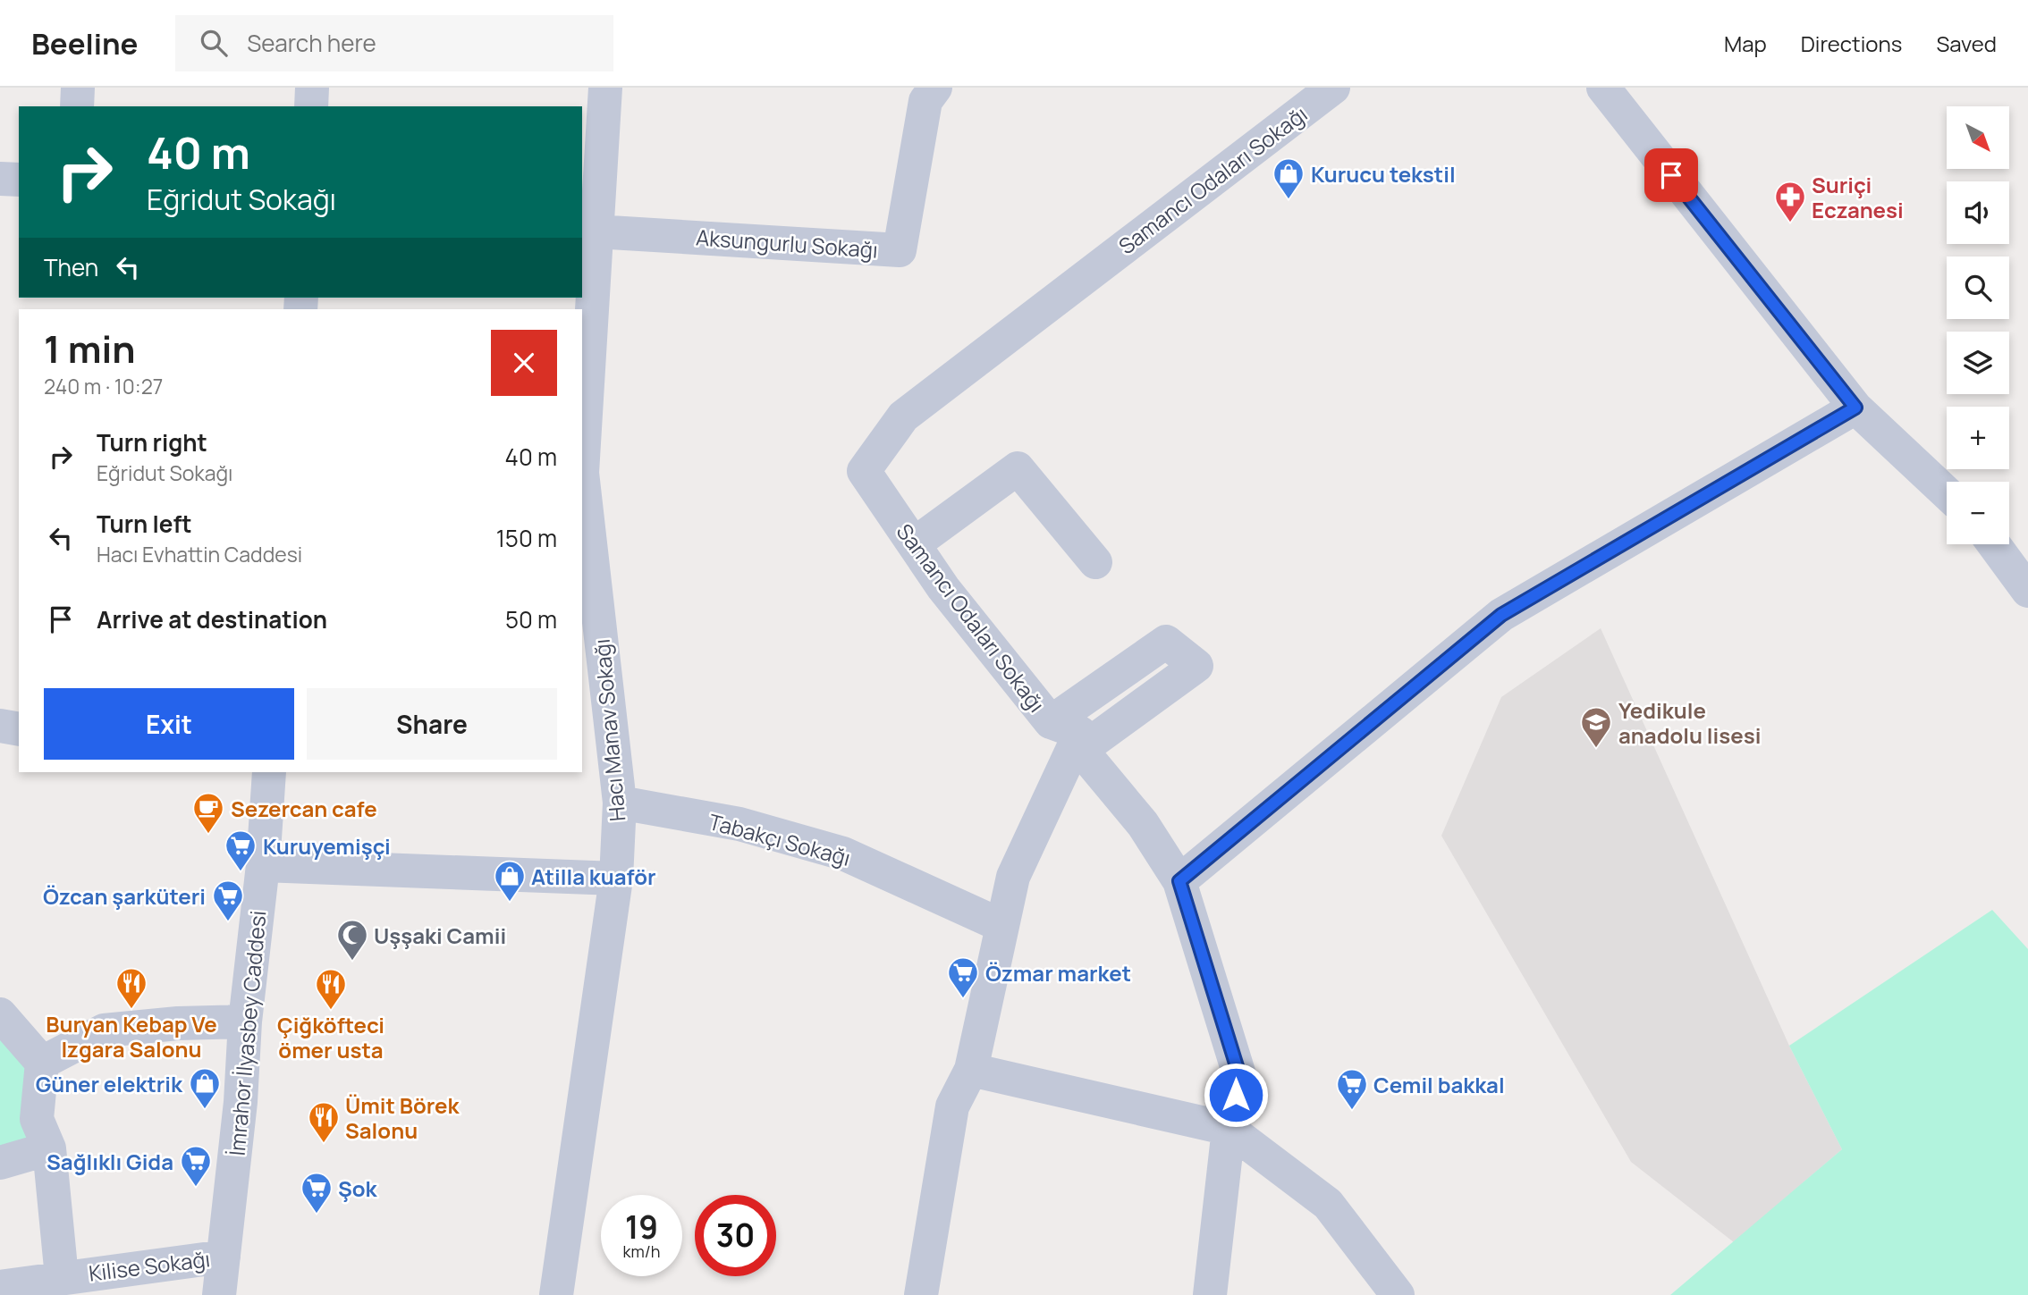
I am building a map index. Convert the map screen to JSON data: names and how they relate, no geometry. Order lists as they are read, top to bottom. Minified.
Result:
{"streets":{"street":["Samancı Odaları Sokağı","Aksungurlu Sokağı","Hacı Manav Sokağı","Tabakçı Sokağı","İmrahor İlyasbey Caddesi","Kilise Sokağı"]},"crossings":[["Aksungurlu Sokağı","Hacı Manav Sokağı"],["Hacı Manav Sokağı","Tabakçı Sokağı"],["İmrahor İlyasbey Caddesi","Kilise Sokağı"]],"places":{"shop":["Kurucu tekstil","Atilla kuaför","Güner elektrik"],"pharmacy":["Suriçi Eczanesi"],"school or university":["Yedikule anadolu lisesi"],"cafe":["Sezercan cafe"],"supermarket":["Kuruyemişçi","Özcan şarküteri","Özmar market","Cemil bakkal","Sağlıklı Gida","Şok"],"mosque":["Uşşaki Camii"],"restaurant":["Buryan Kebap Ve Izgara Salonu","Çiğköfteci ömer usta","Ümit Börek Salonu"]},"north":"bottom right","page":{"header":"Beeline","search":"Search here","nav":["Map","Directions","Saved"],"map_buttons":["+","−"],"turn":["40 m","Eğridut Sokağı"],"then":"Then","heading":["1 min","240 m · 10:27"],"list":[{"name":"Turn right","note":"Eğridut Sokağı","value":"40 m"},{"name":"Turn left","note":"Hacı Evhattin Caddesi","value":"150 m"},{"name":"Arrive at destination","value":"50 m"}],"buttons":["Exit","Share"],"speed":"19 km/h","limit":"30"}}
